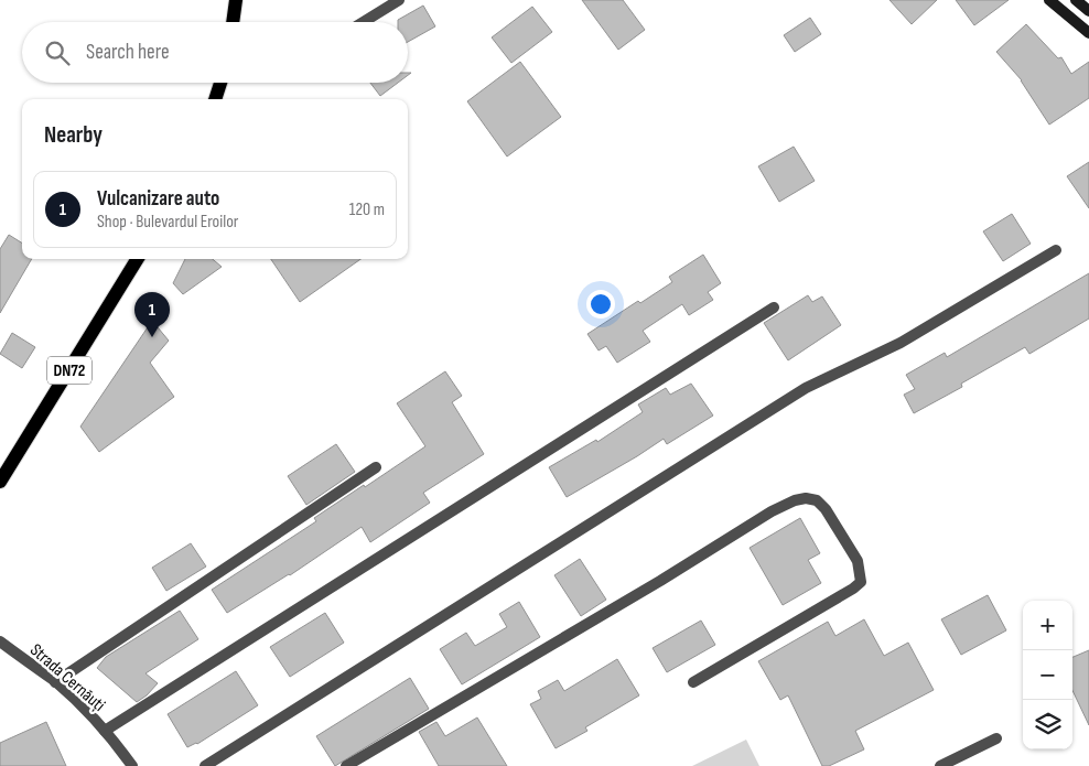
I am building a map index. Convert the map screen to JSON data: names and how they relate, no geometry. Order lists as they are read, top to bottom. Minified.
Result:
{"streets":{"main road":["DN72"],"street":["Strada Cernăuți"]},"page":{"search":"Search here","heading":"Nearby","list":[{"mark":"1","name":"Vulcanizare auto","note":"Shop · Bulevardul Eroilor","value":"120 m"}],"pins":"1","map_buttons":["+","−"]}}
